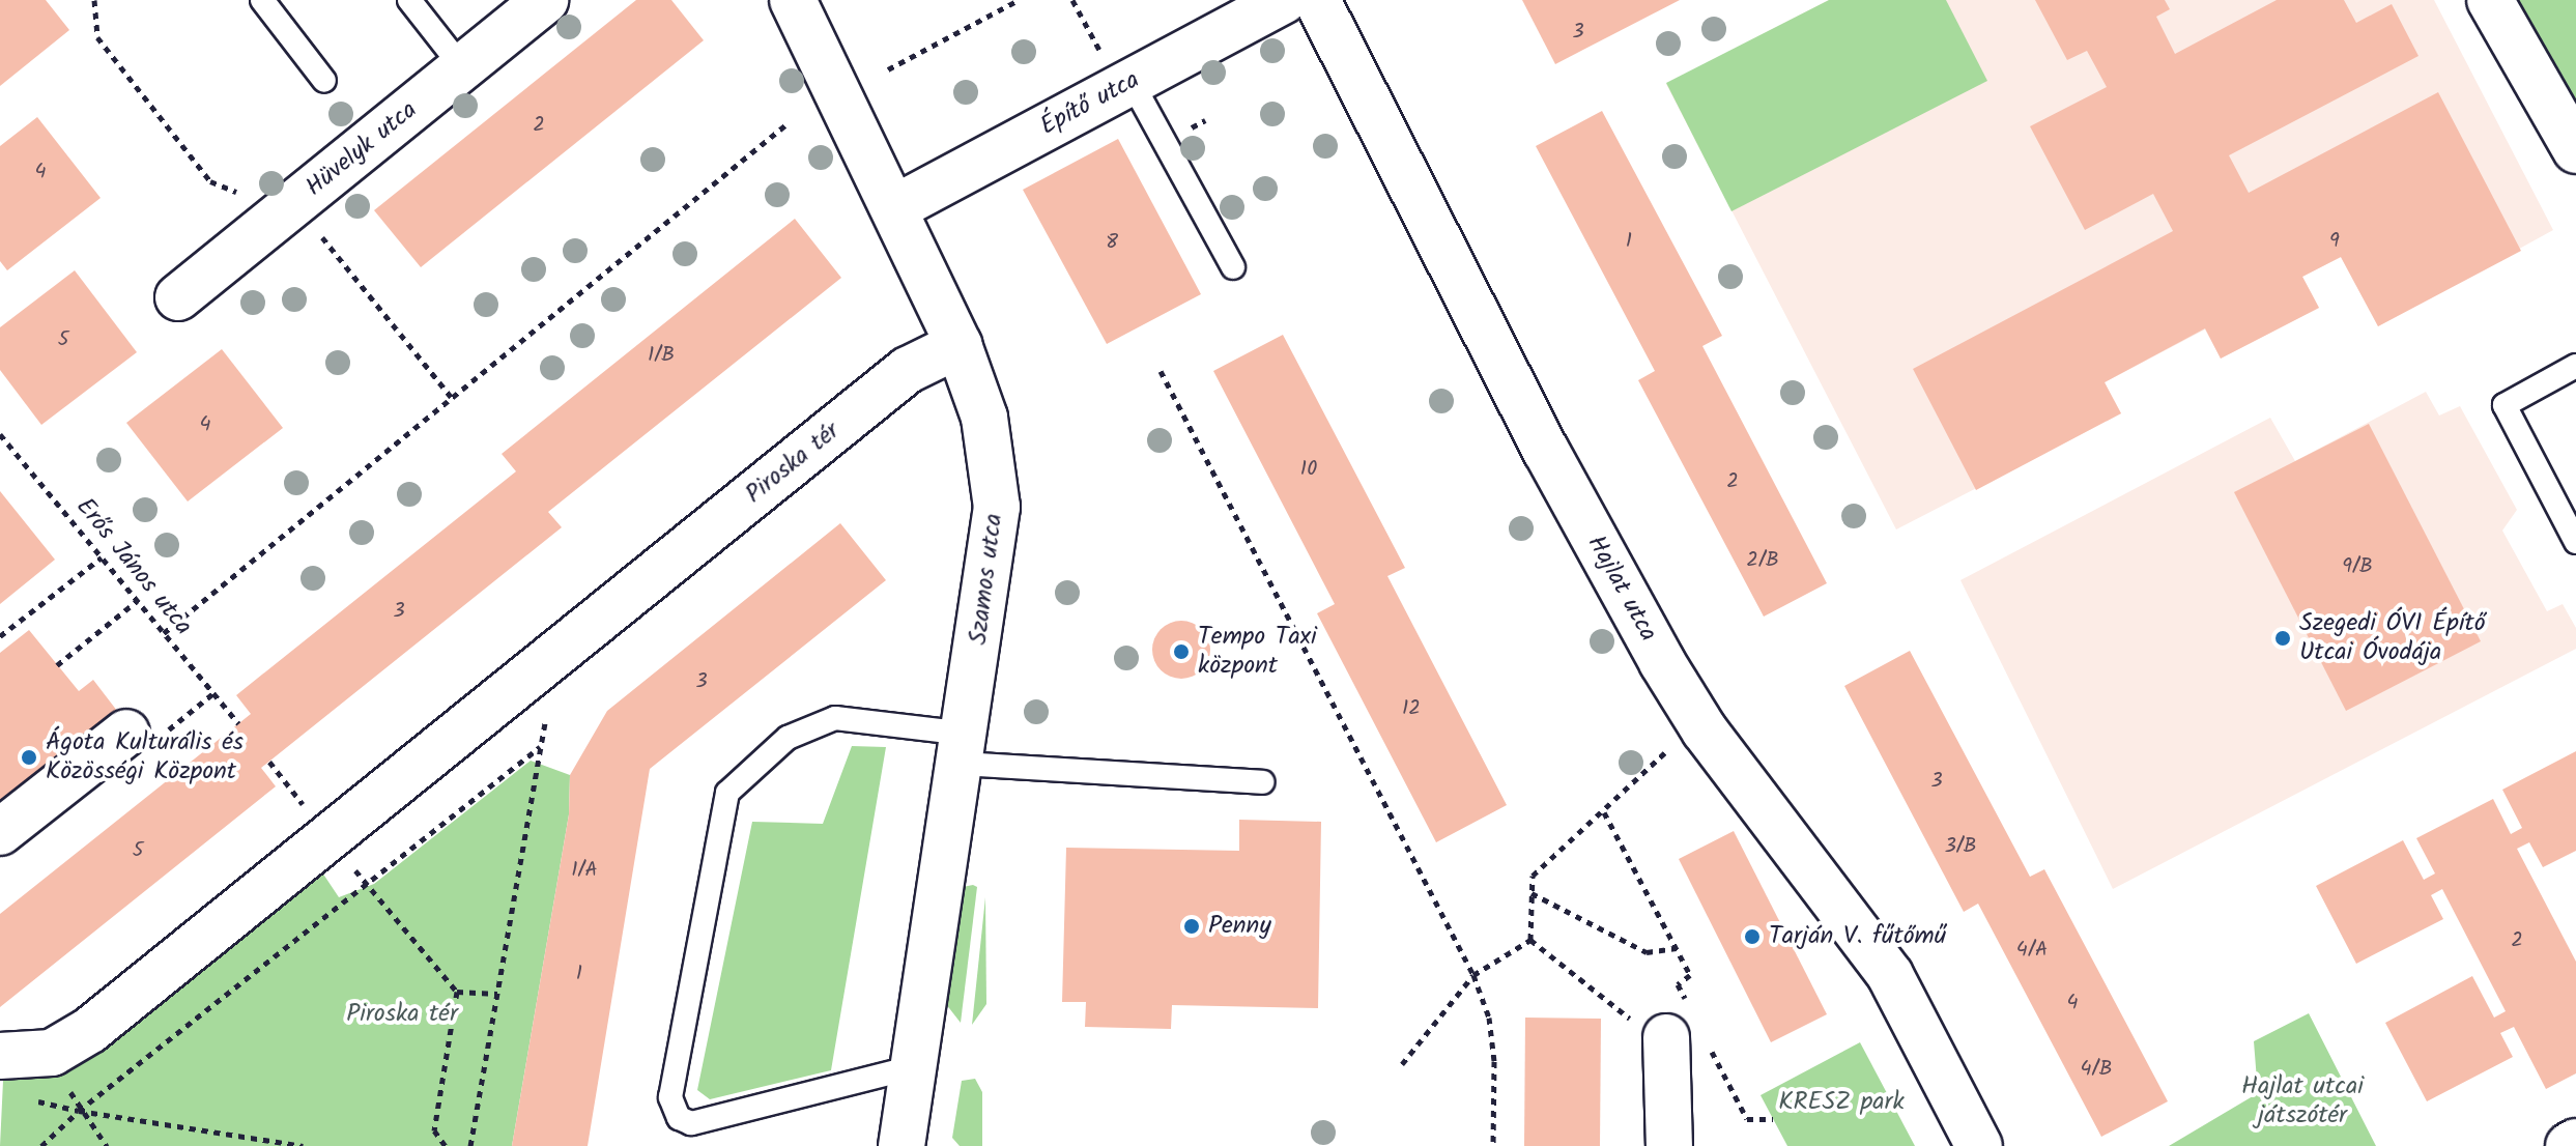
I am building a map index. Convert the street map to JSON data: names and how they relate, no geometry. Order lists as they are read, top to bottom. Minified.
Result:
{"streets":{"street":["Építő utca","Hüvelyk utca","Piroska tér","Szamos utca","Hajlat utca"],"path":["Erős János utca"]},"crossings":[["Építő utca","Szamos utca"],["Piroska tér","Szamos utca"]],"parks":["Piroska tér","Hajlat utcai játszótér","KRESZ park"],"places":["Szegedi ÓVI Építő Utcai Óvodája","Tempo Taxi központ","Ágota Kulturális és Közösségi Központ","Penny","Tarján V. fűtőmű"],"house_numbers":["3","2","4","1","9","8","5","1/B","4","10","2","2/B","9/B","3","3","12","3","3/B","5","1/A","2","4/A","1","4","4/B"]}
